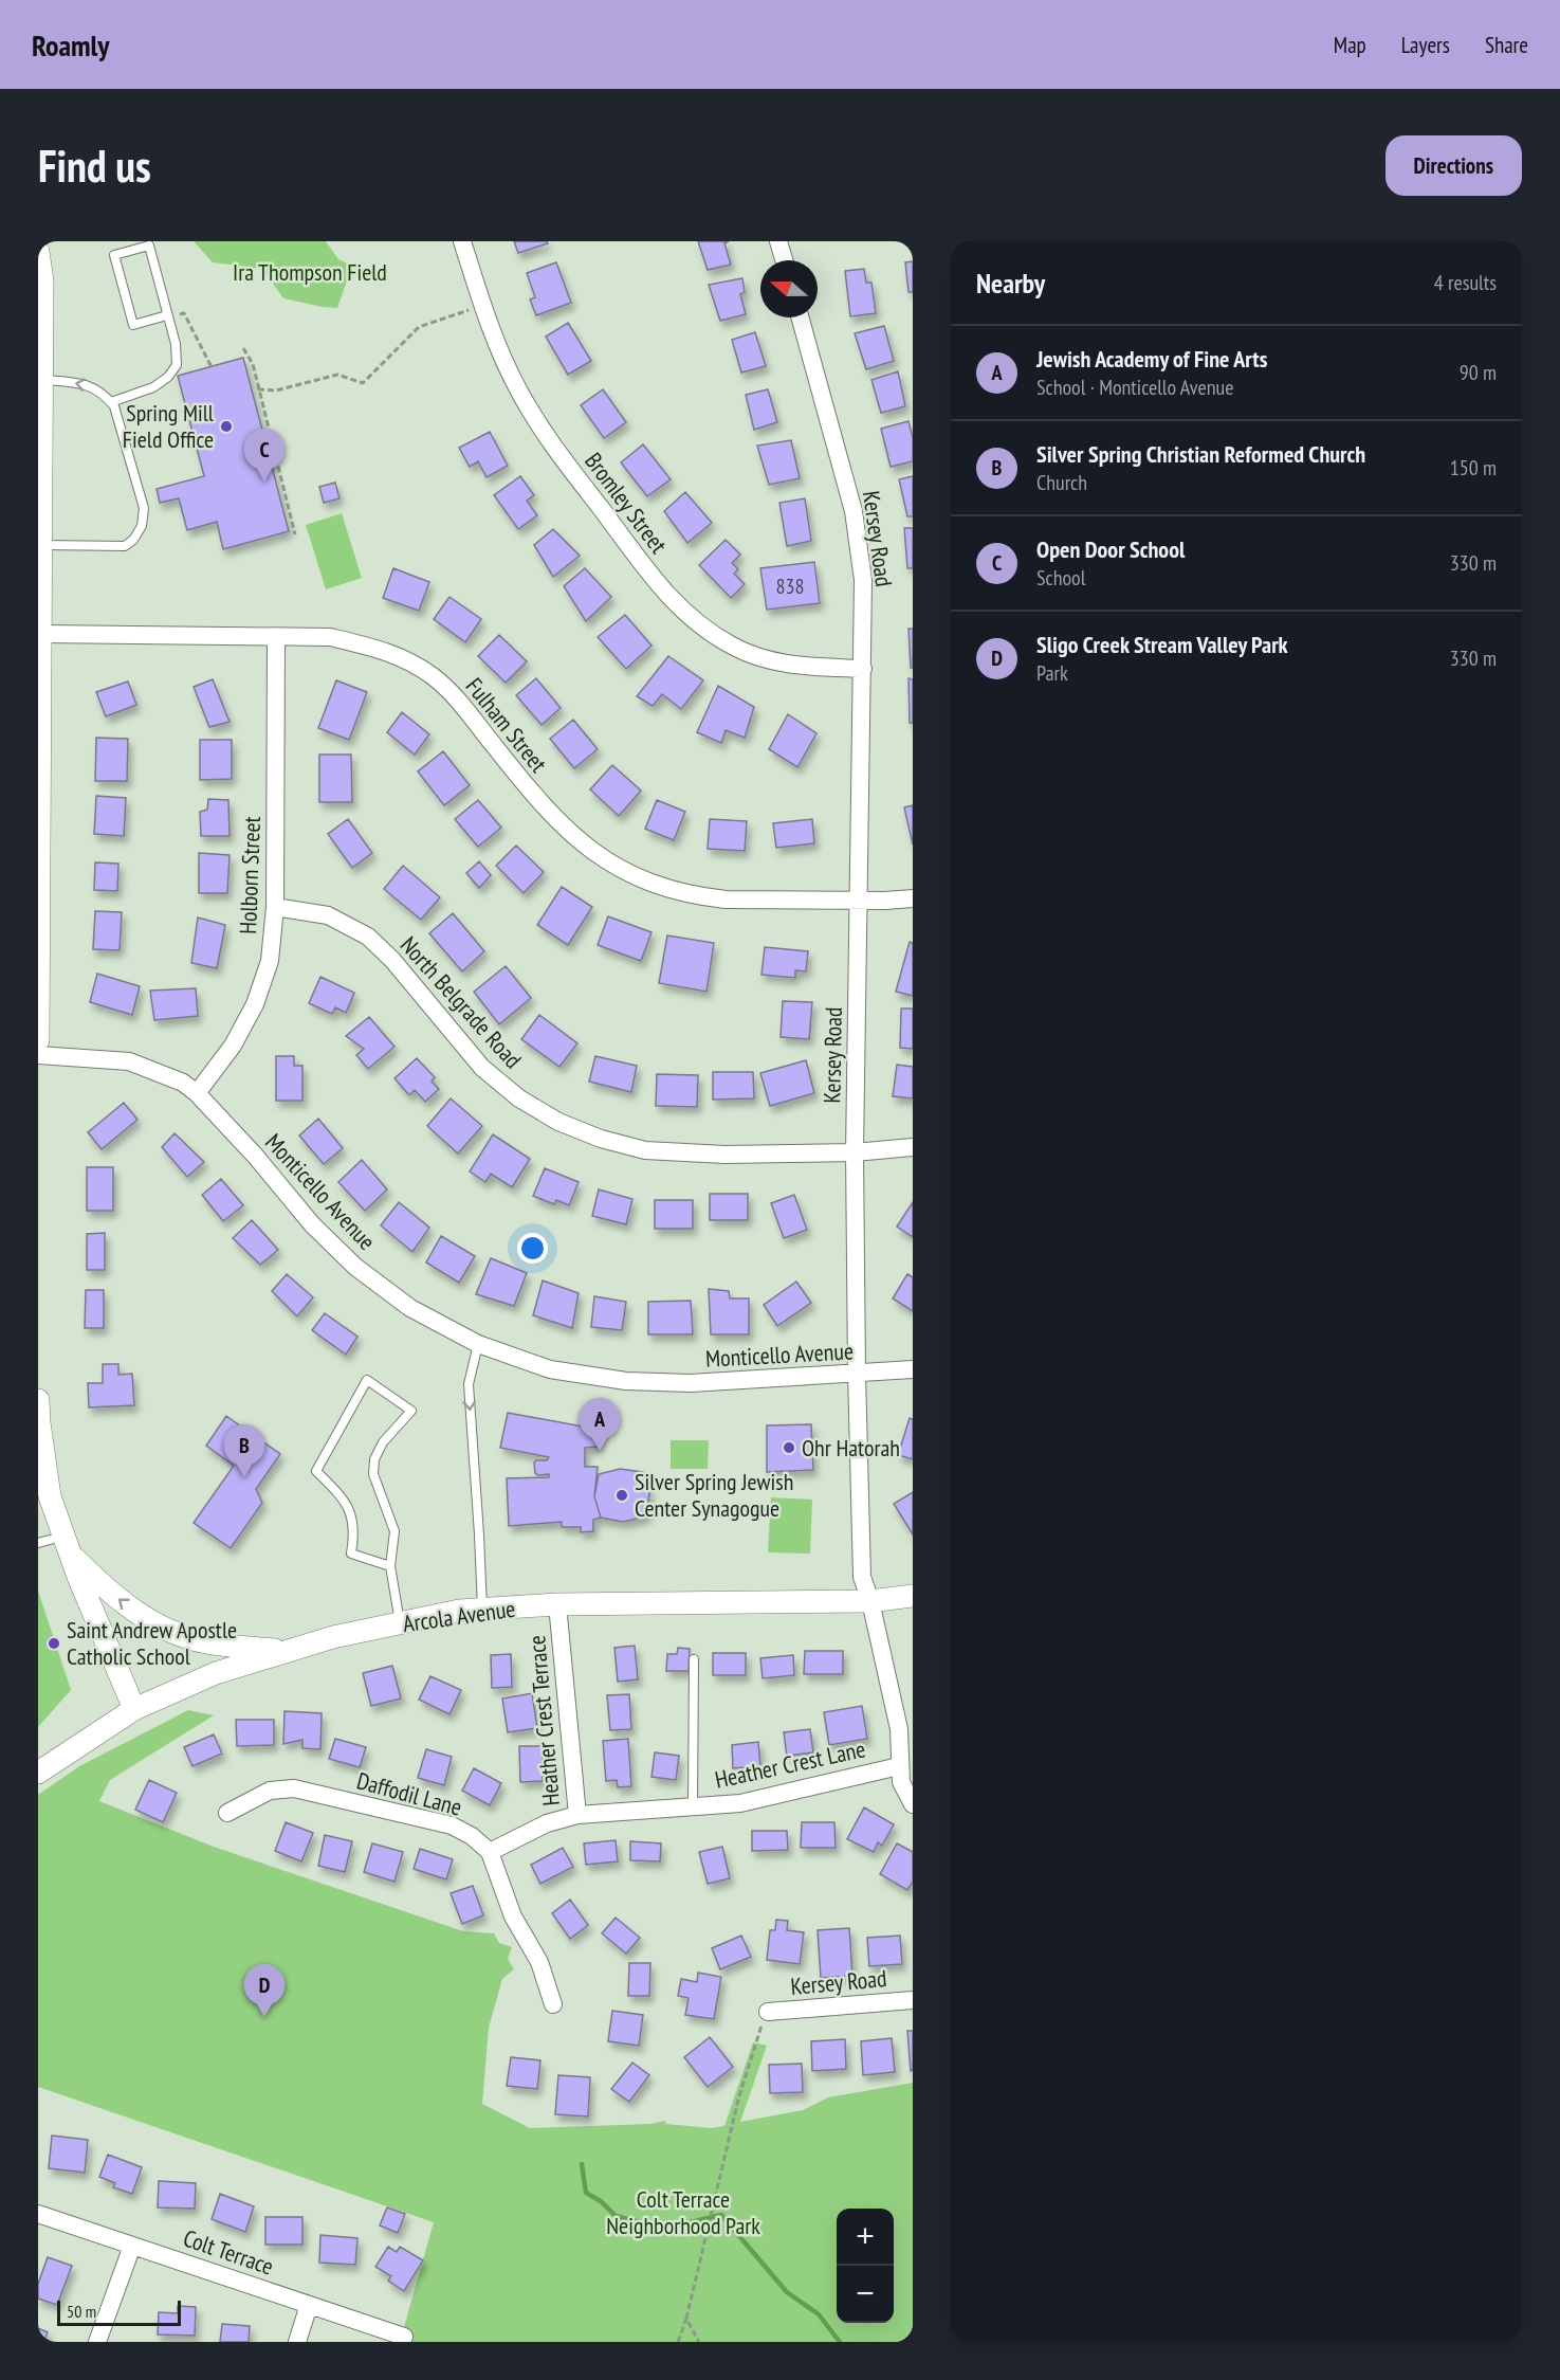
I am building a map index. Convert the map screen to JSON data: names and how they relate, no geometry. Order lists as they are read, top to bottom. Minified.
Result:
{"streets":{"street":["Bromley Street","Kersey Road","Fulham Street","Holborn Street","North Belgrade Road","Monticello Avenue","Arcola Avenue","Heather Crest Terrace","Heather Crest Lane","Daffodil Lane","Colt Terrace"]},"crossings":[["Bromley Street","Kersey Road"],["Kersey Road","Fulham Street"],["Kersey Road","North Belgrade Road"],["Kersey Road","Monticello Avenue"],["Kersey Road","Arcola Avenue"],["Kersey Road","Heather Crest Lane"],["Fulham Street","Holborn Street"],["Holborn Street","North Belgrade Road"],["Holborn Street","Monticello Avenue"],["Arcola Avenue","Heather Crest Terrace"],["Heather Crest Terrace","Heather Crest Lane"],["Heather Crest Terrace","Daffodil Lane"]],"parks":["Ira Thompson Field","Colt Terrace Neighborhood Park"],"places":["Spring Mill Field Office","Ohr Hatorah","Silver Spring Jewish Center Synagogue","Saint Andrew Apostle Catholic School"],"house_numbers":["838"],"scale_bar":"50 m","north":"left","page":{"header":"Roamly","nav":["Map","Layers","Share"],"buttons":"Directions","title":"Find us","heading":["Nearby","4 results"],"list":[{"mark":"A","name":"Jewish Academy of Fine Arts","note":"School · Monticello Avenue","value":"90 m"},{"mark":"B","name":"Silver Spring Christian Reformed Church","note":"Church","value":"150 m"},{"mark":"C","name":"Open Door School","note":"School","value":"330 m"},{"mark":"D","name":"Sligo Creek Stream Valley Park","note":"Park","value":"330 m"}],"pins":["C","A","B","D"],"map_buttons":["+","−"],"scale":"50 m"}}
